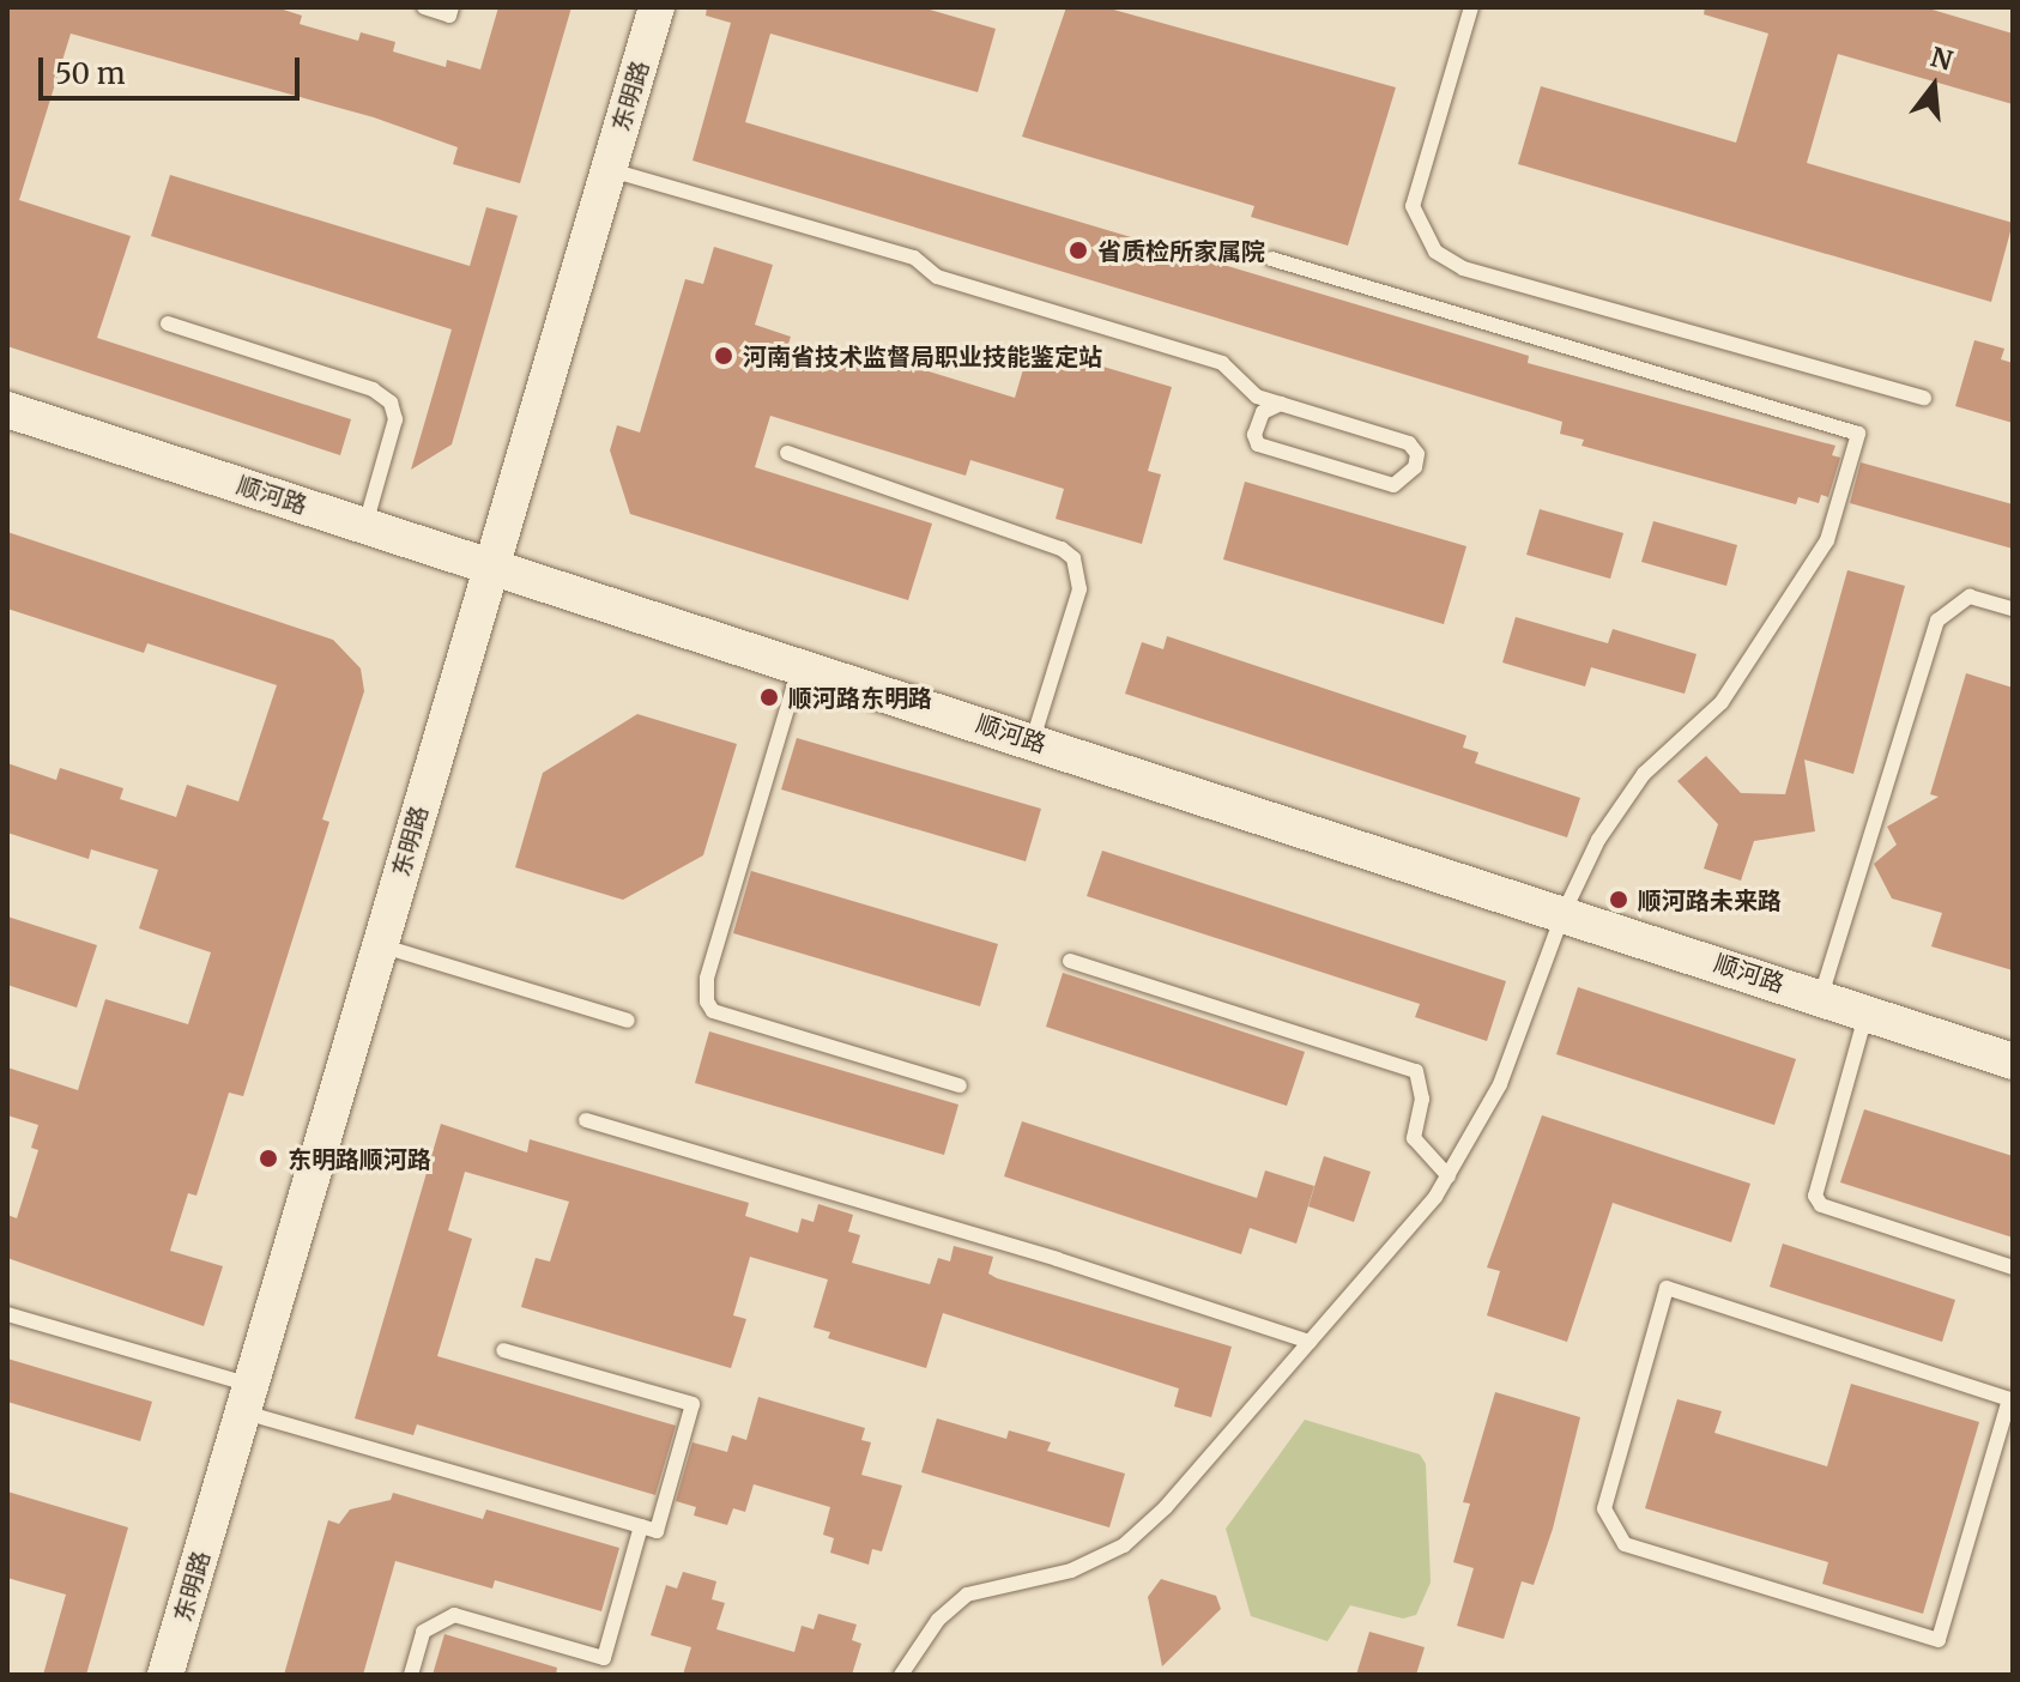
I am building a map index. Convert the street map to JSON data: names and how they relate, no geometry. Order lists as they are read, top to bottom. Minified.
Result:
{"streets":{"street":["东明路","顺河路"]},"crossings":[["东明路","顺河路"]],"places":["省质检所家属院","河南省技术监督局职业技能鉴定站","顺河路东明路","顺河路未来路","东明路顺河路"],"scale_bar":"50 m","north":"top"}
